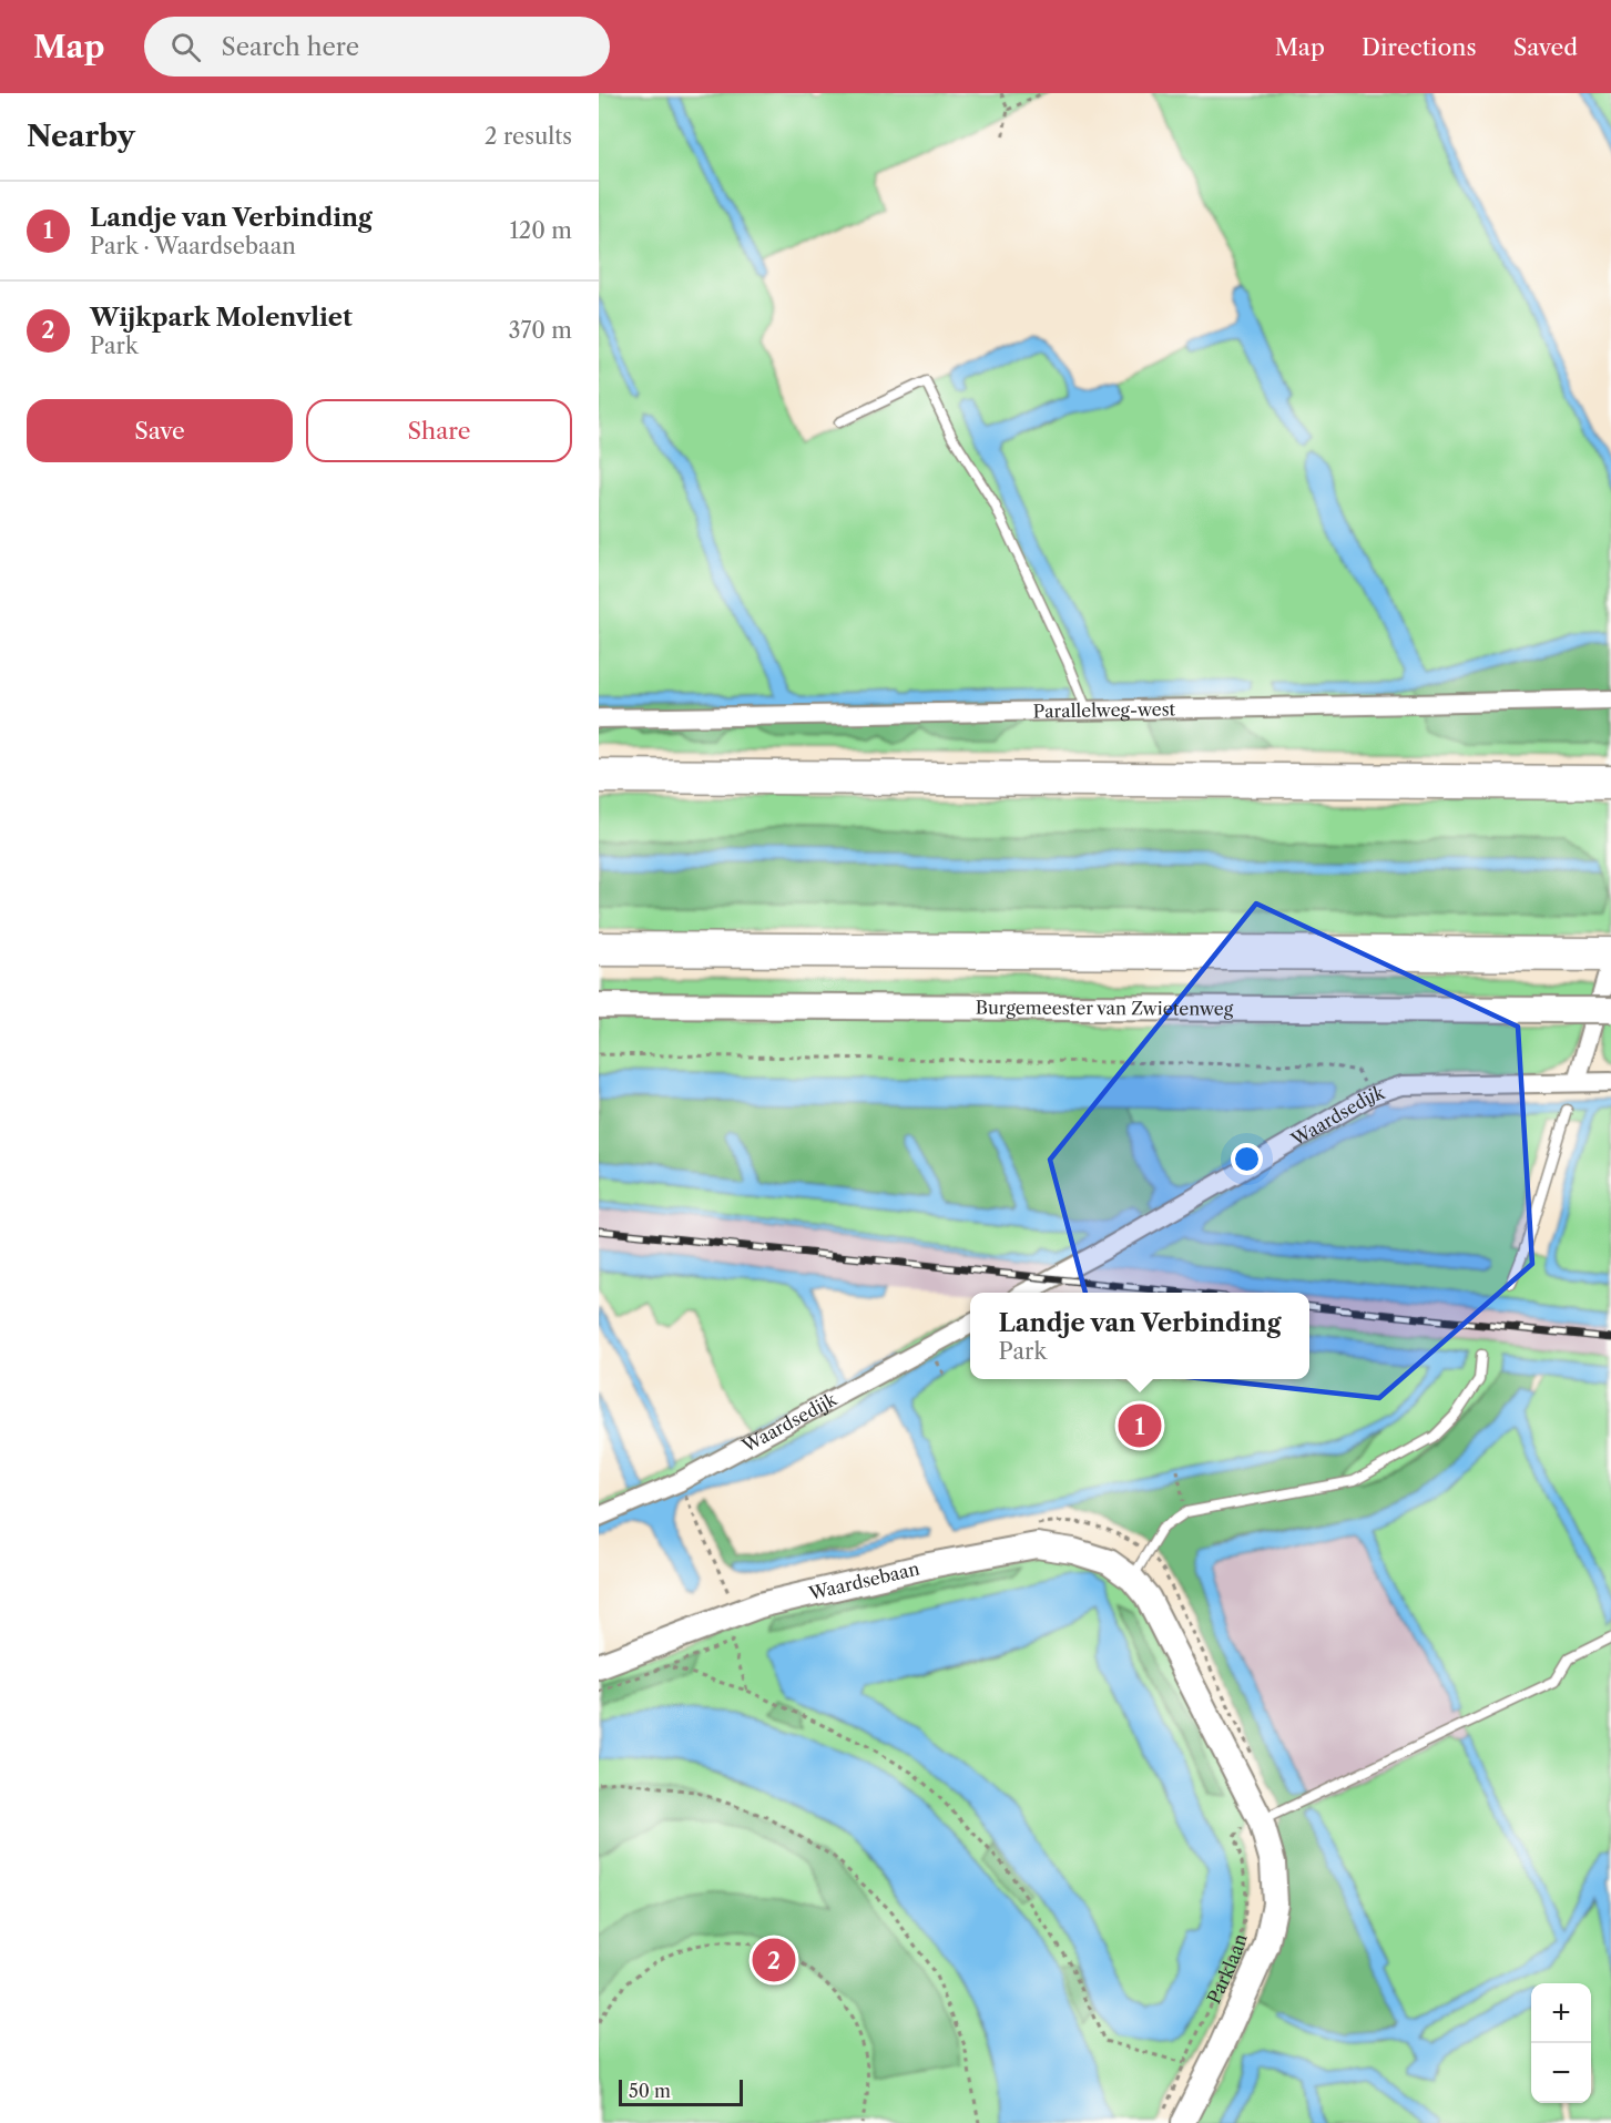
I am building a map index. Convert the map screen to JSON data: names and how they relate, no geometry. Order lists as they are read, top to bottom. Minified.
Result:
{"streets":{"street":["Parallelweg-west","Burgemeester van Zwietenweg","Waardsedijk","Waardsebaan","Parklaan"]},"crossings":[["Waardsebaan","Parklaan"]],"scale_bar":"50 m","page":{"header":"Map","search":"Search here","nav":["Map","Directions","Saved"],"heading":["Nearby","2 results"],"list":[{"mark":"1","name":"Landje van Verbinding","note":"Park · Waardsebaan","value":"120 m"},{"mark":"2","name":"Wijkpark Molenvliet","note":"Park","value":"370 m"}],"buttons":["Save","Share"],"popup":["Landje van Verbinding","Park"],"pins":["1","2"],"map_buttons":["+","−"],"scale":"50 m"}}
